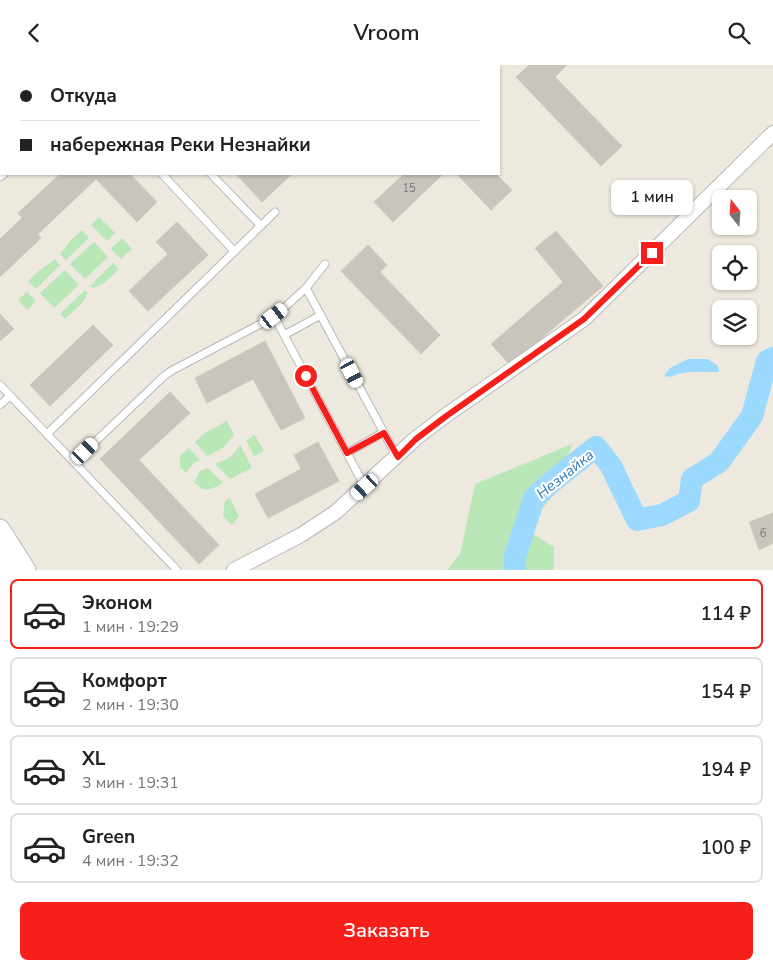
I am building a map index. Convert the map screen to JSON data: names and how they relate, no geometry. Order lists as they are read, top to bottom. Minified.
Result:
{"water":["Незнайка"],"house_numbers":["15","6"],"north":"top","page":{"header":"Vroom","banner":["Откуда","набережная Реки Незнайки"],"bubble":"1 мин","list":[{"name":"Эконом","note":"1 мин · 19:29","value":"114 ₽"},{"name":"Комфорт","note":"2 мин · 19:30","value":"154 ₽"},{"name":"XL","note":"3 мин · 19:31","value":"194 ₽"},{"name":"Green","note":"4 мин · 19:32","value":"100 ₽"}],"buttons":"Заказать"}}
